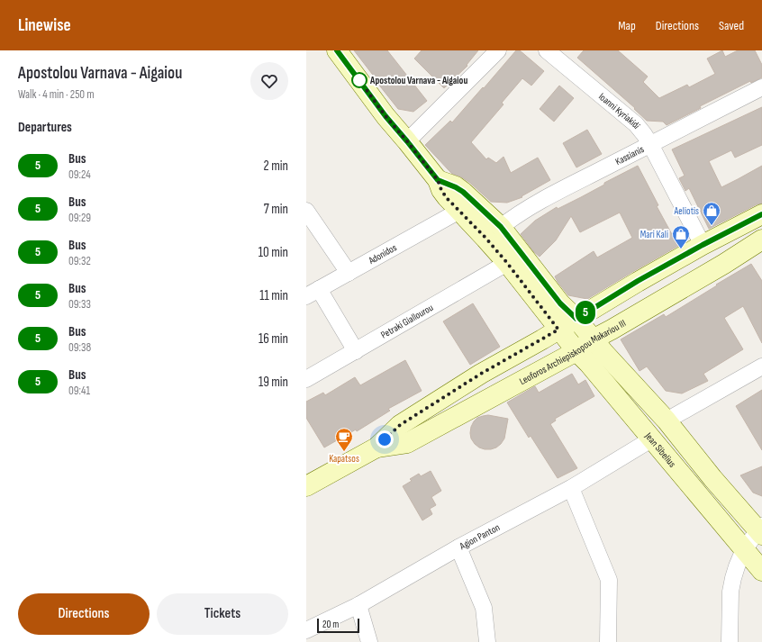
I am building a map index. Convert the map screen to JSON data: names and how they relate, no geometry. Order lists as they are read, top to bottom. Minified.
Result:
{"streets":{"main road":["Leoforos Archiepiskopou Makariou III","Jean Sibelius"],"street":["Ioanni Kyriakidi","Kassianis","Adonidos","Petraki Giallourou","Agion Panton"]},"crossings":[["Ioanni Kyriakidi","Kassianis"],["Ioanni Kyriakidi","Leoforos Archiepiskopou Makariou III"],["Adonidos","Jean Sibelius"],["Petraki Giallourou","Jean Sibelius"],["Leoforos Archiepiskopou Makariou III","Jean Sibelius"],["Jean Sibelius","Agion Panton"]],"places":{"other":["Apostolou Varnava - Aigaiou"],"shop":["Aeliotis","Mari Kali"],"cafe":["Kapatsos"]},"lines":["bus line 5"],"scale_bar":"20 m","page":{"header":"Linewise","nav":["Map","Directions","Saved"],"heading":[["Apostolou Varnava - Aigaiou","Walk · 4 min · 250 m"],"Departures"],"on_map":"5","list":[{"mark":"5","name":"Bus","note":"09:24","value":"2 min"},{"mark":"5","name":"Bus","note":"09:29","value":"7 min"},{"mark":"5","name":"Bus","note":"09:32","value":"10 min"},{"mark":"5","name":"Bus","note":"09:33","value":"11 min"},{"mark":"5","name":"Bus","note":"09:38","value":"16 min"},{"mark":"5","name":"Bus","note":"09:41","value":"19 min"}],"buttons":["Directions","Tickets"],"scale":"20 m"}}
